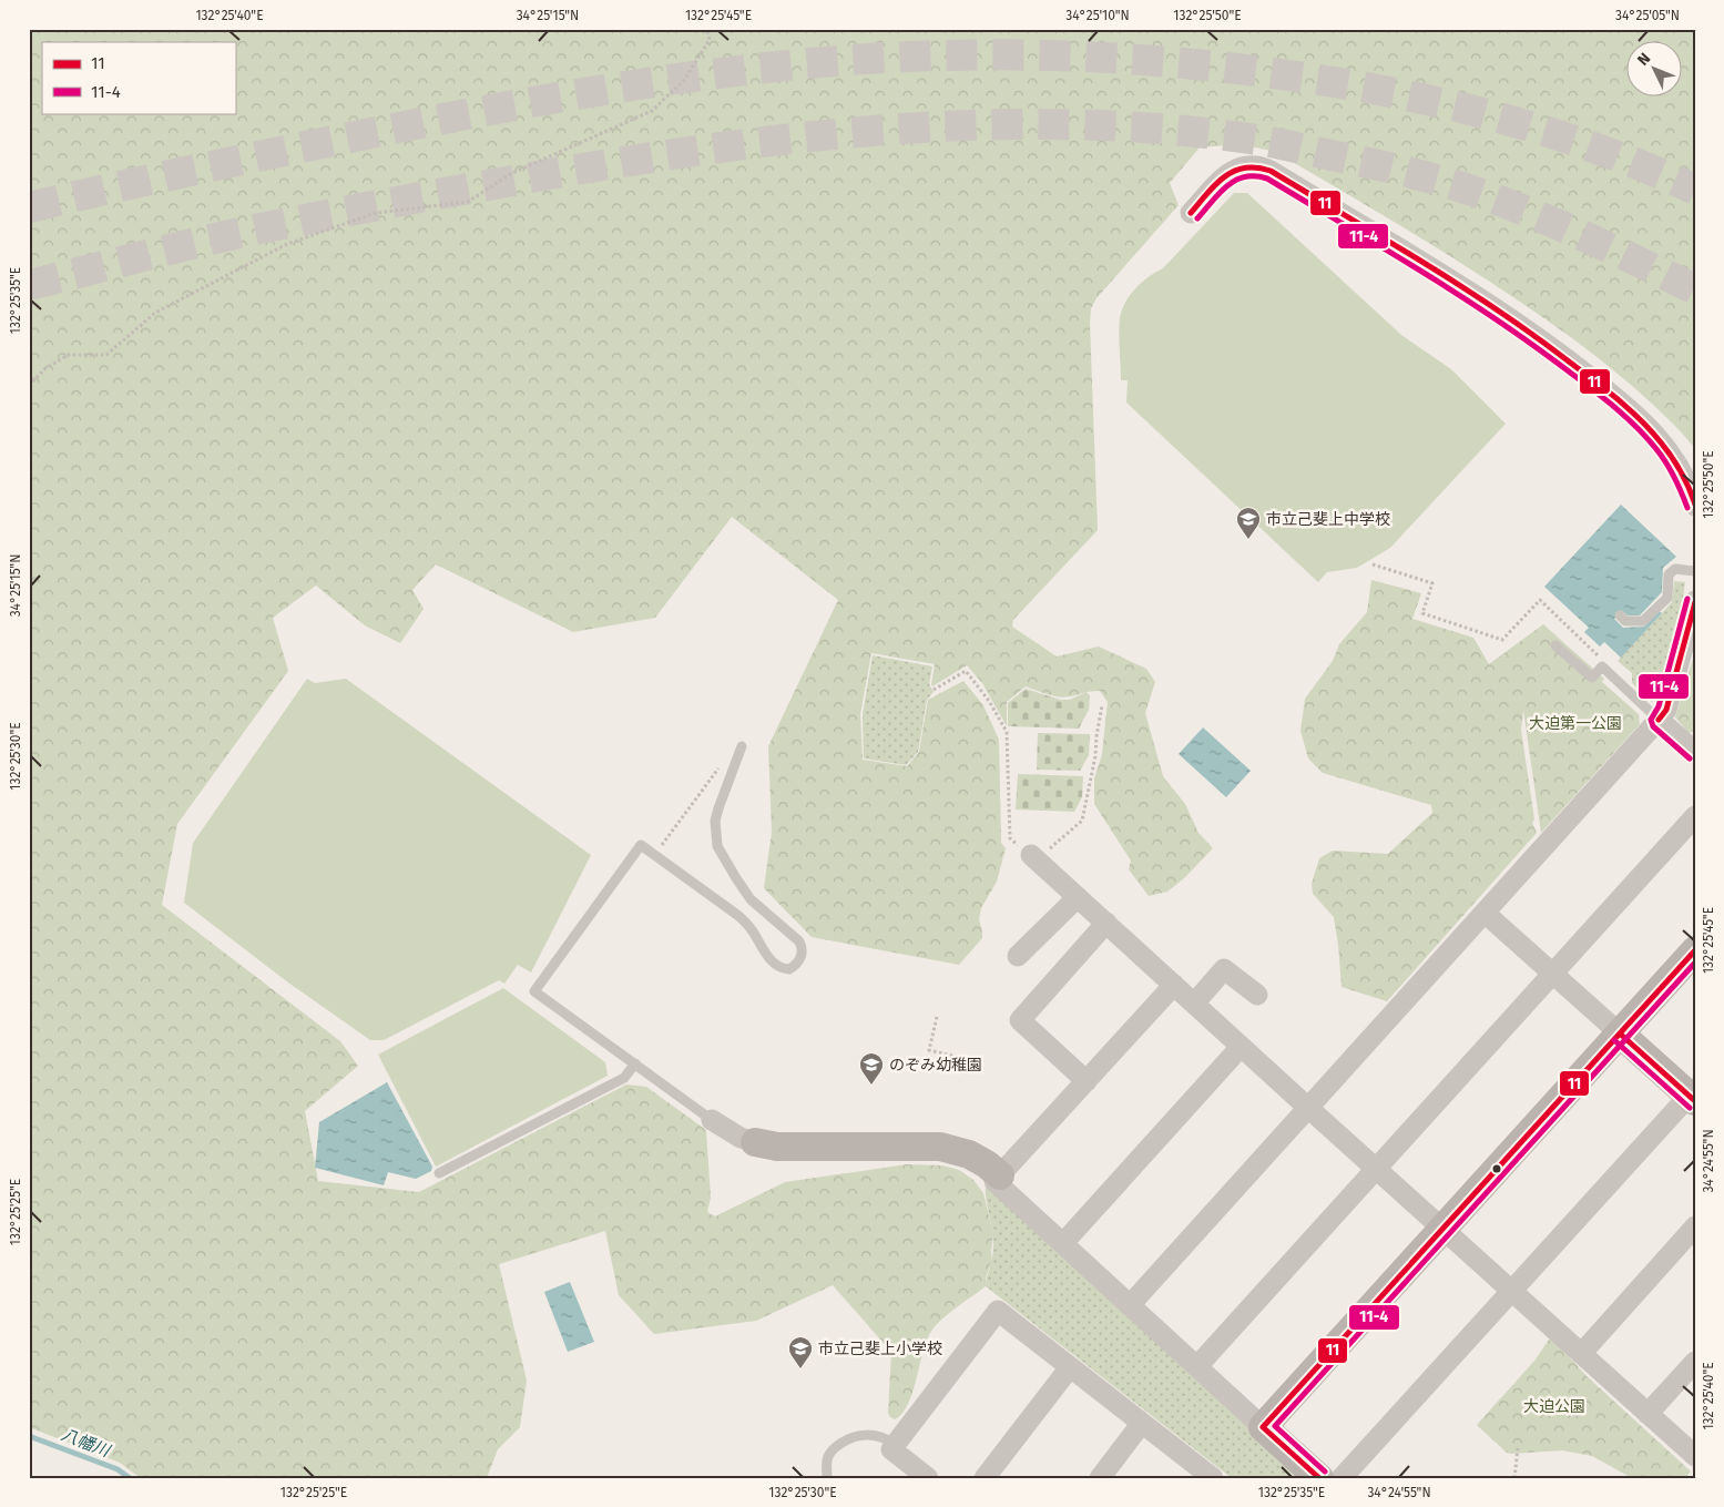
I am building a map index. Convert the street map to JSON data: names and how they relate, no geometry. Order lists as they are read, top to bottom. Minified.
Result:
{"water":["八幡川"],"parks":["大迫第一公園","大迫公園"],"places":{"school or university":["市立己斐上中学校","のぞみ幼稚園","市立己斐上小学校"]},"lines":["transit line 11","transit line 11-4"],"legend":["11","11-4"],"north":"top left","coordinates":["132°25'40\"E","34°25'15\"N","132°25'45\"E","34°25'10\"N","132°25'50\"E","34°25'05\"N","132°25'35\"E","132°25'30\"E","34°24'55\"N","132°25'25\"E"]}
